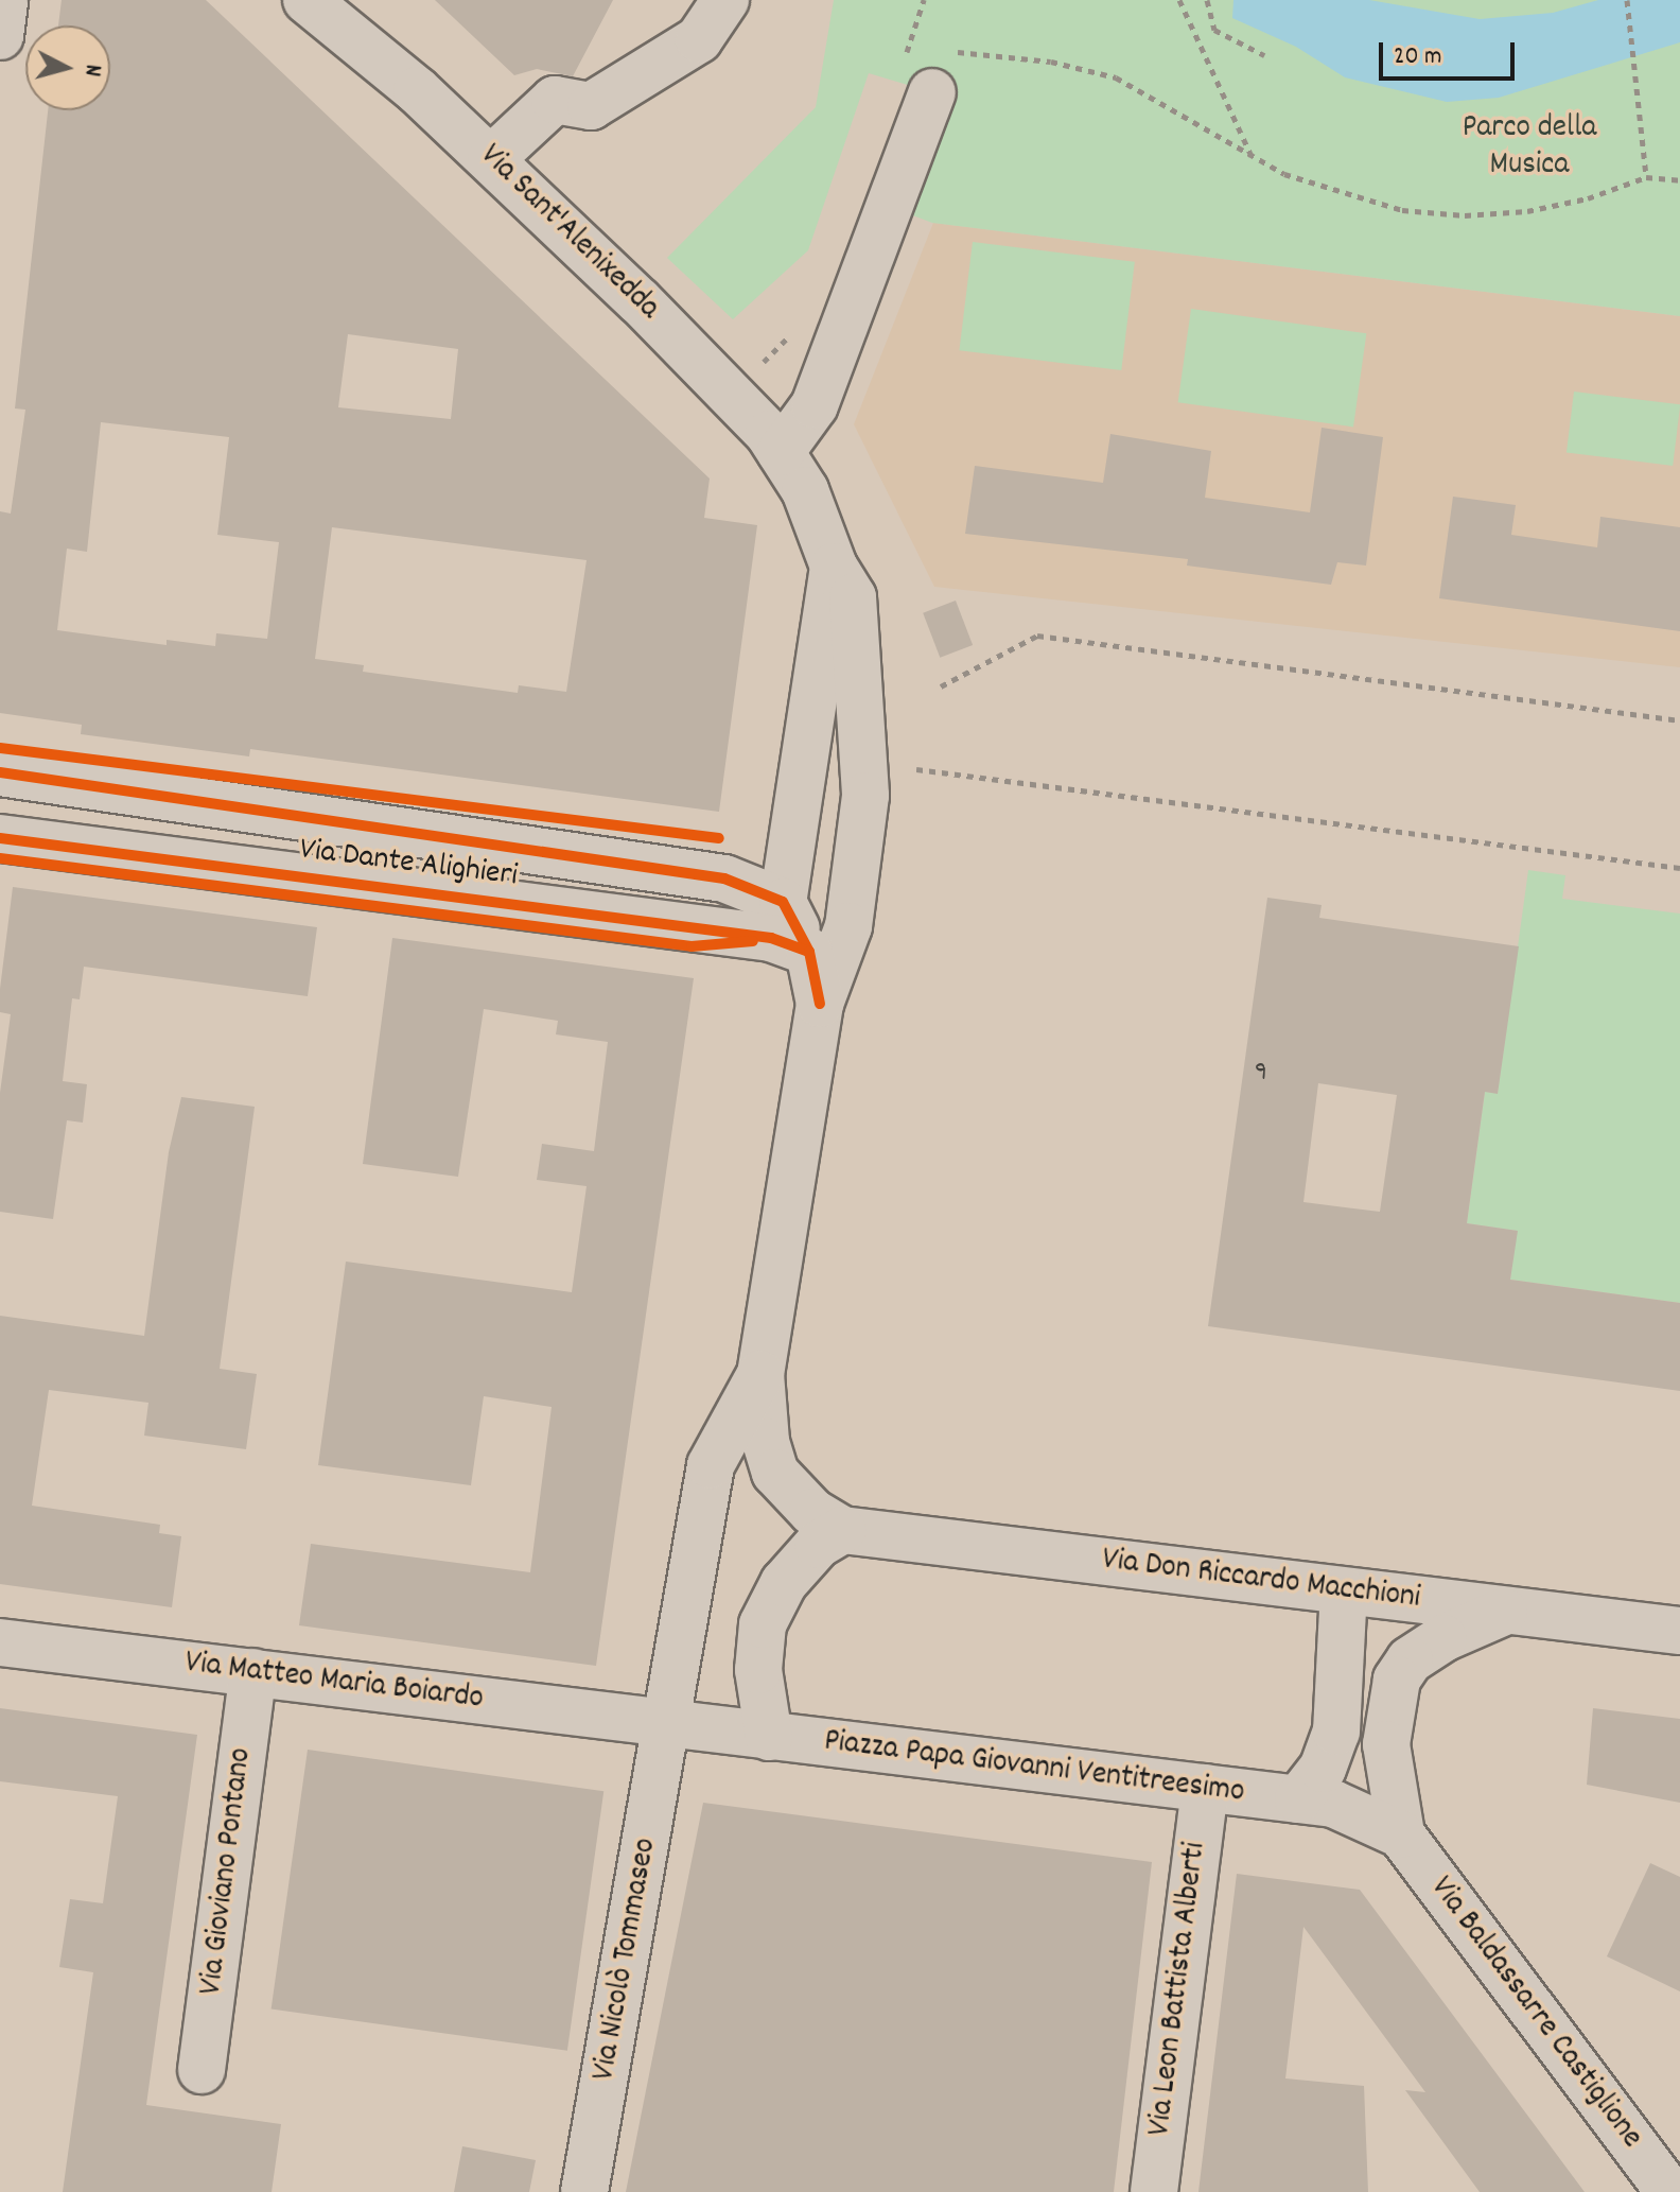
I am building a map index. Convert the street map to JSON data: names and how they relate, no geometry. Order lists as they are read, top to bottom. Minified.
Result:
{"streets":{"street":["Via Sant'Alenixedda","Via Dante Alighieri","Via Don Riccardo Macchioni","Via Matteo Maria Boiardo","Piazza Papa Giovanni Ventitreesimo","Via Gioviano Pontano","Via Nicolò Tommaseo","Via Leon Battista Alberti","Via Baldassarre Castiglione"]},"crossings":[["Via Matteo Maria Boiardo","Piazza Papa Giovanni Ventitreesimo"],["Via Matteo Maria Boiardo","Via Gioviano Pontano"],["Via Matteo Maria Boiardo","Via Nicolò Tommaseo"],["Piazza Papa Giovanni Ventitreesimo","Via Nicolò Tommaseo"],["Piazza Papa Giovanni Ventitreesimo","Via Leon Battista Alberti"],["Piazza Papa Giovanni Ventitreesimo","Via Baldassarre Castiglione"]],"parks":["Parco della Musica"],"house_numbers":["9"],"scale_bar":"20 m","north":"right"}
